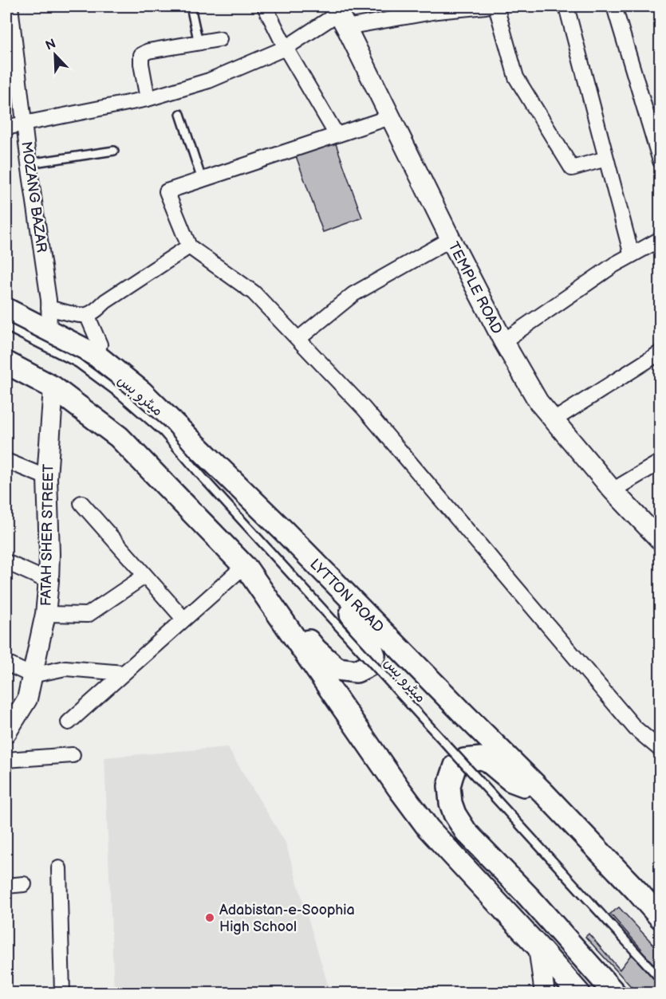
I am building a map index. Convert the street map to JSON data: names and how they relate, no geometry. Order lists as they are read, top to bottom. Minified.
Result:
{"streets":{"main road":["LYTTON ROAD"],"street":["MOZANG BAZAR","TEMPLE ROAD","FATAH SHER STREET"],"lane":["میٹرو بس"]},"crossings":[["MOZANG BAZAR","LYTTON ROAD"]],"places":["Adabistan-e-Soophia High School"],"north":"top left"}
